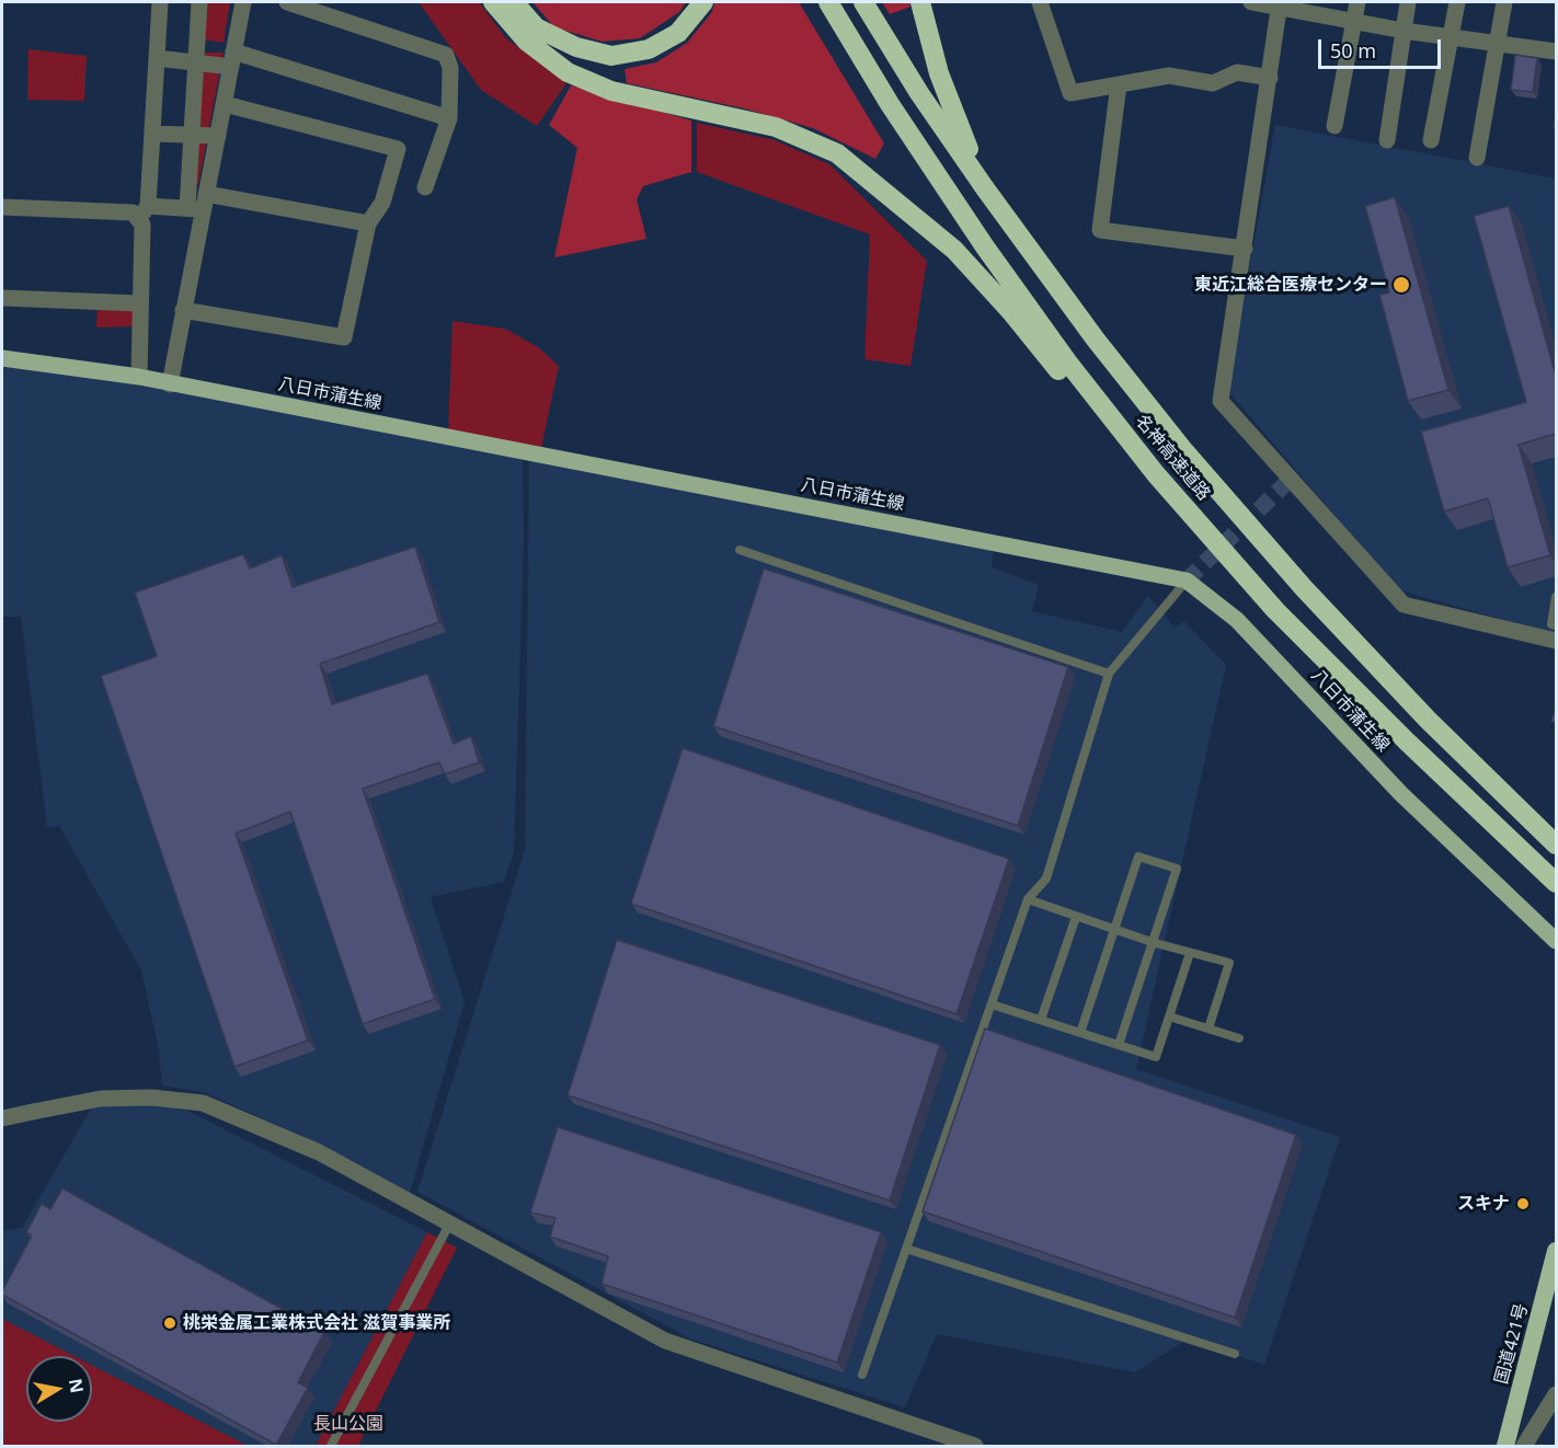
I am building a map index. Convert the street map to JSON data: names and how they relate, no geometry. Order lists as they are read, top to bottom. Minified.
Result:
{"streets":{"highway":["名神高速道路","国道421号"],"main road":["八日市蒲生線"]},"parks":["長山公園"],"places":["東近江総合医療センター","スキナ","桃栄金属工業株式会社 滋賀事業所"],"scale_bar":"50 m","north":"right"}
